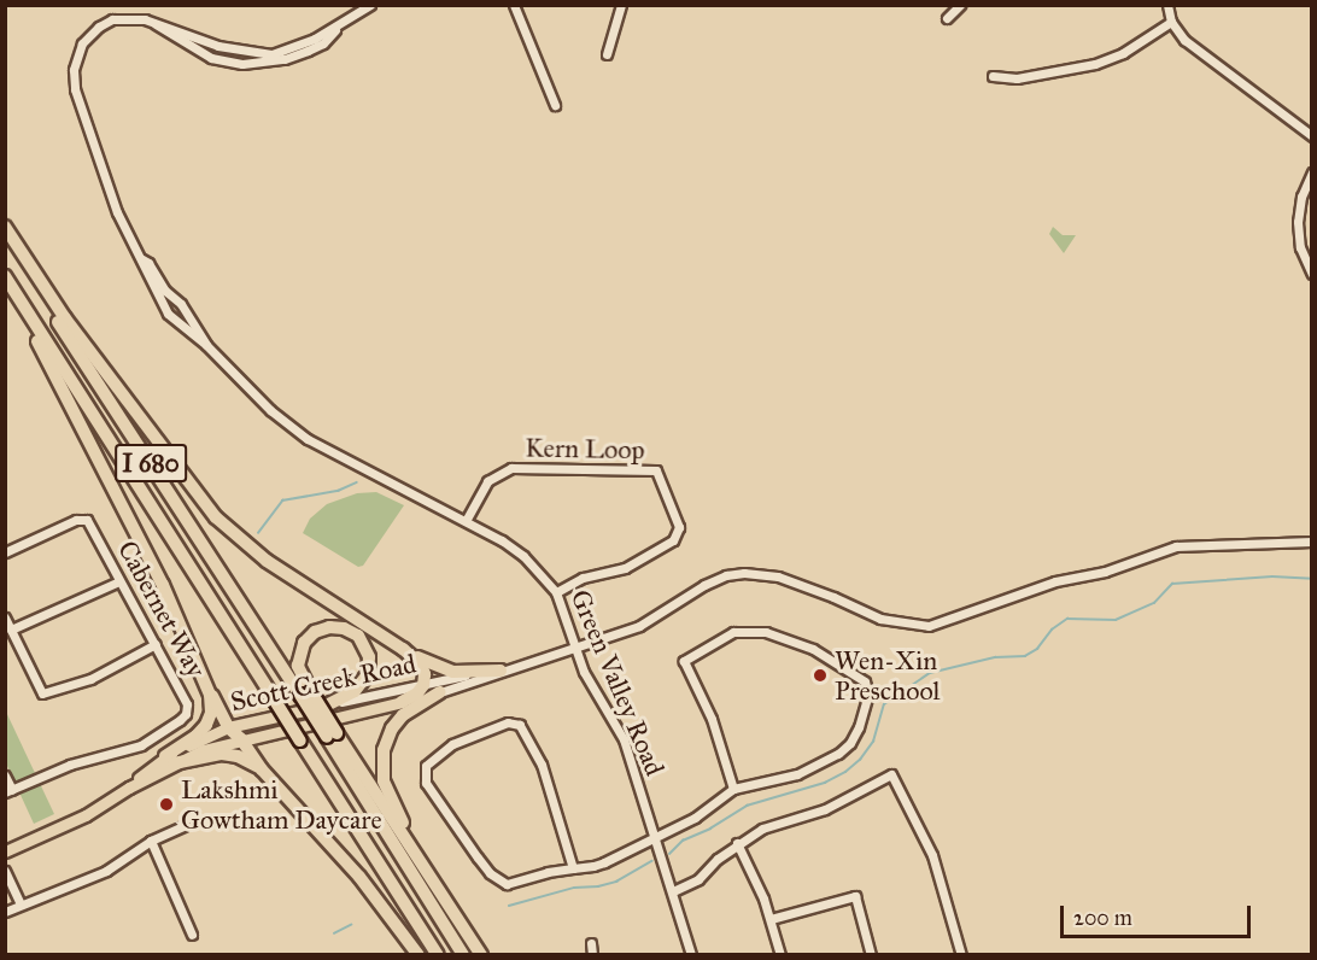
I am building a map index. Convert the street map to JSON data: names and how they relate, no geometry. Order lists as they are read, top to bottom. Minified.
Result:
{"streets":{"highway":["I 680"],"main road":["Scott Creek Road"],"street":["Kern Loop","Cabernet Way","Green Valley Road"]},"crossings":[["Kern Loop","Green Valley Road"],["Scott Creek Road","Green Valley Road"]],"places":["Wen-Xin Preschool","Lakshmi Gowtham Daycare"],"scale_bar":"200 m"}
